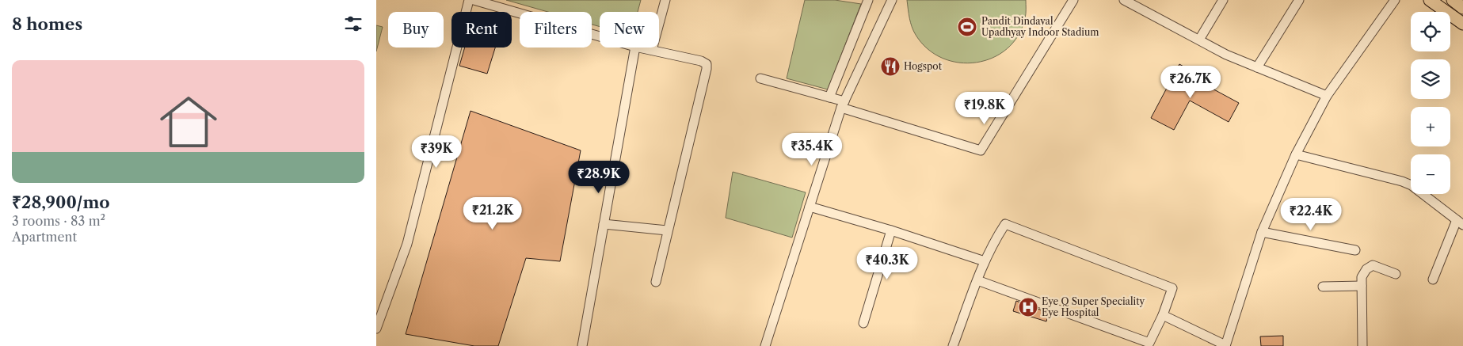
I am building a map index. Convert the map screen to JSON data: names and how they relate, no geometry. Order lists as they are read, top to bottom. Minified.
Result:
{"places":{"sports":["Pandit Dindayal Upadhyay Indoor Stadium"],"restaurant":["Hogspot"],"hospital":["Eye Q Super Speciality Eye Hospital"]},"page":{"heading":"8 homes","map_buttons":["+","−"],"chip":["Buy","Rent","Filters","New"],"list":[{"name":"₹28,900/mo","note":"3 rooms · 83 m² · Apartment"}],"price":["₹26.7K","₹19.8K","₹35.4K","₹39K","₹28.9K","₹21.2K","₹22.4K","₹40.3K"]}}
